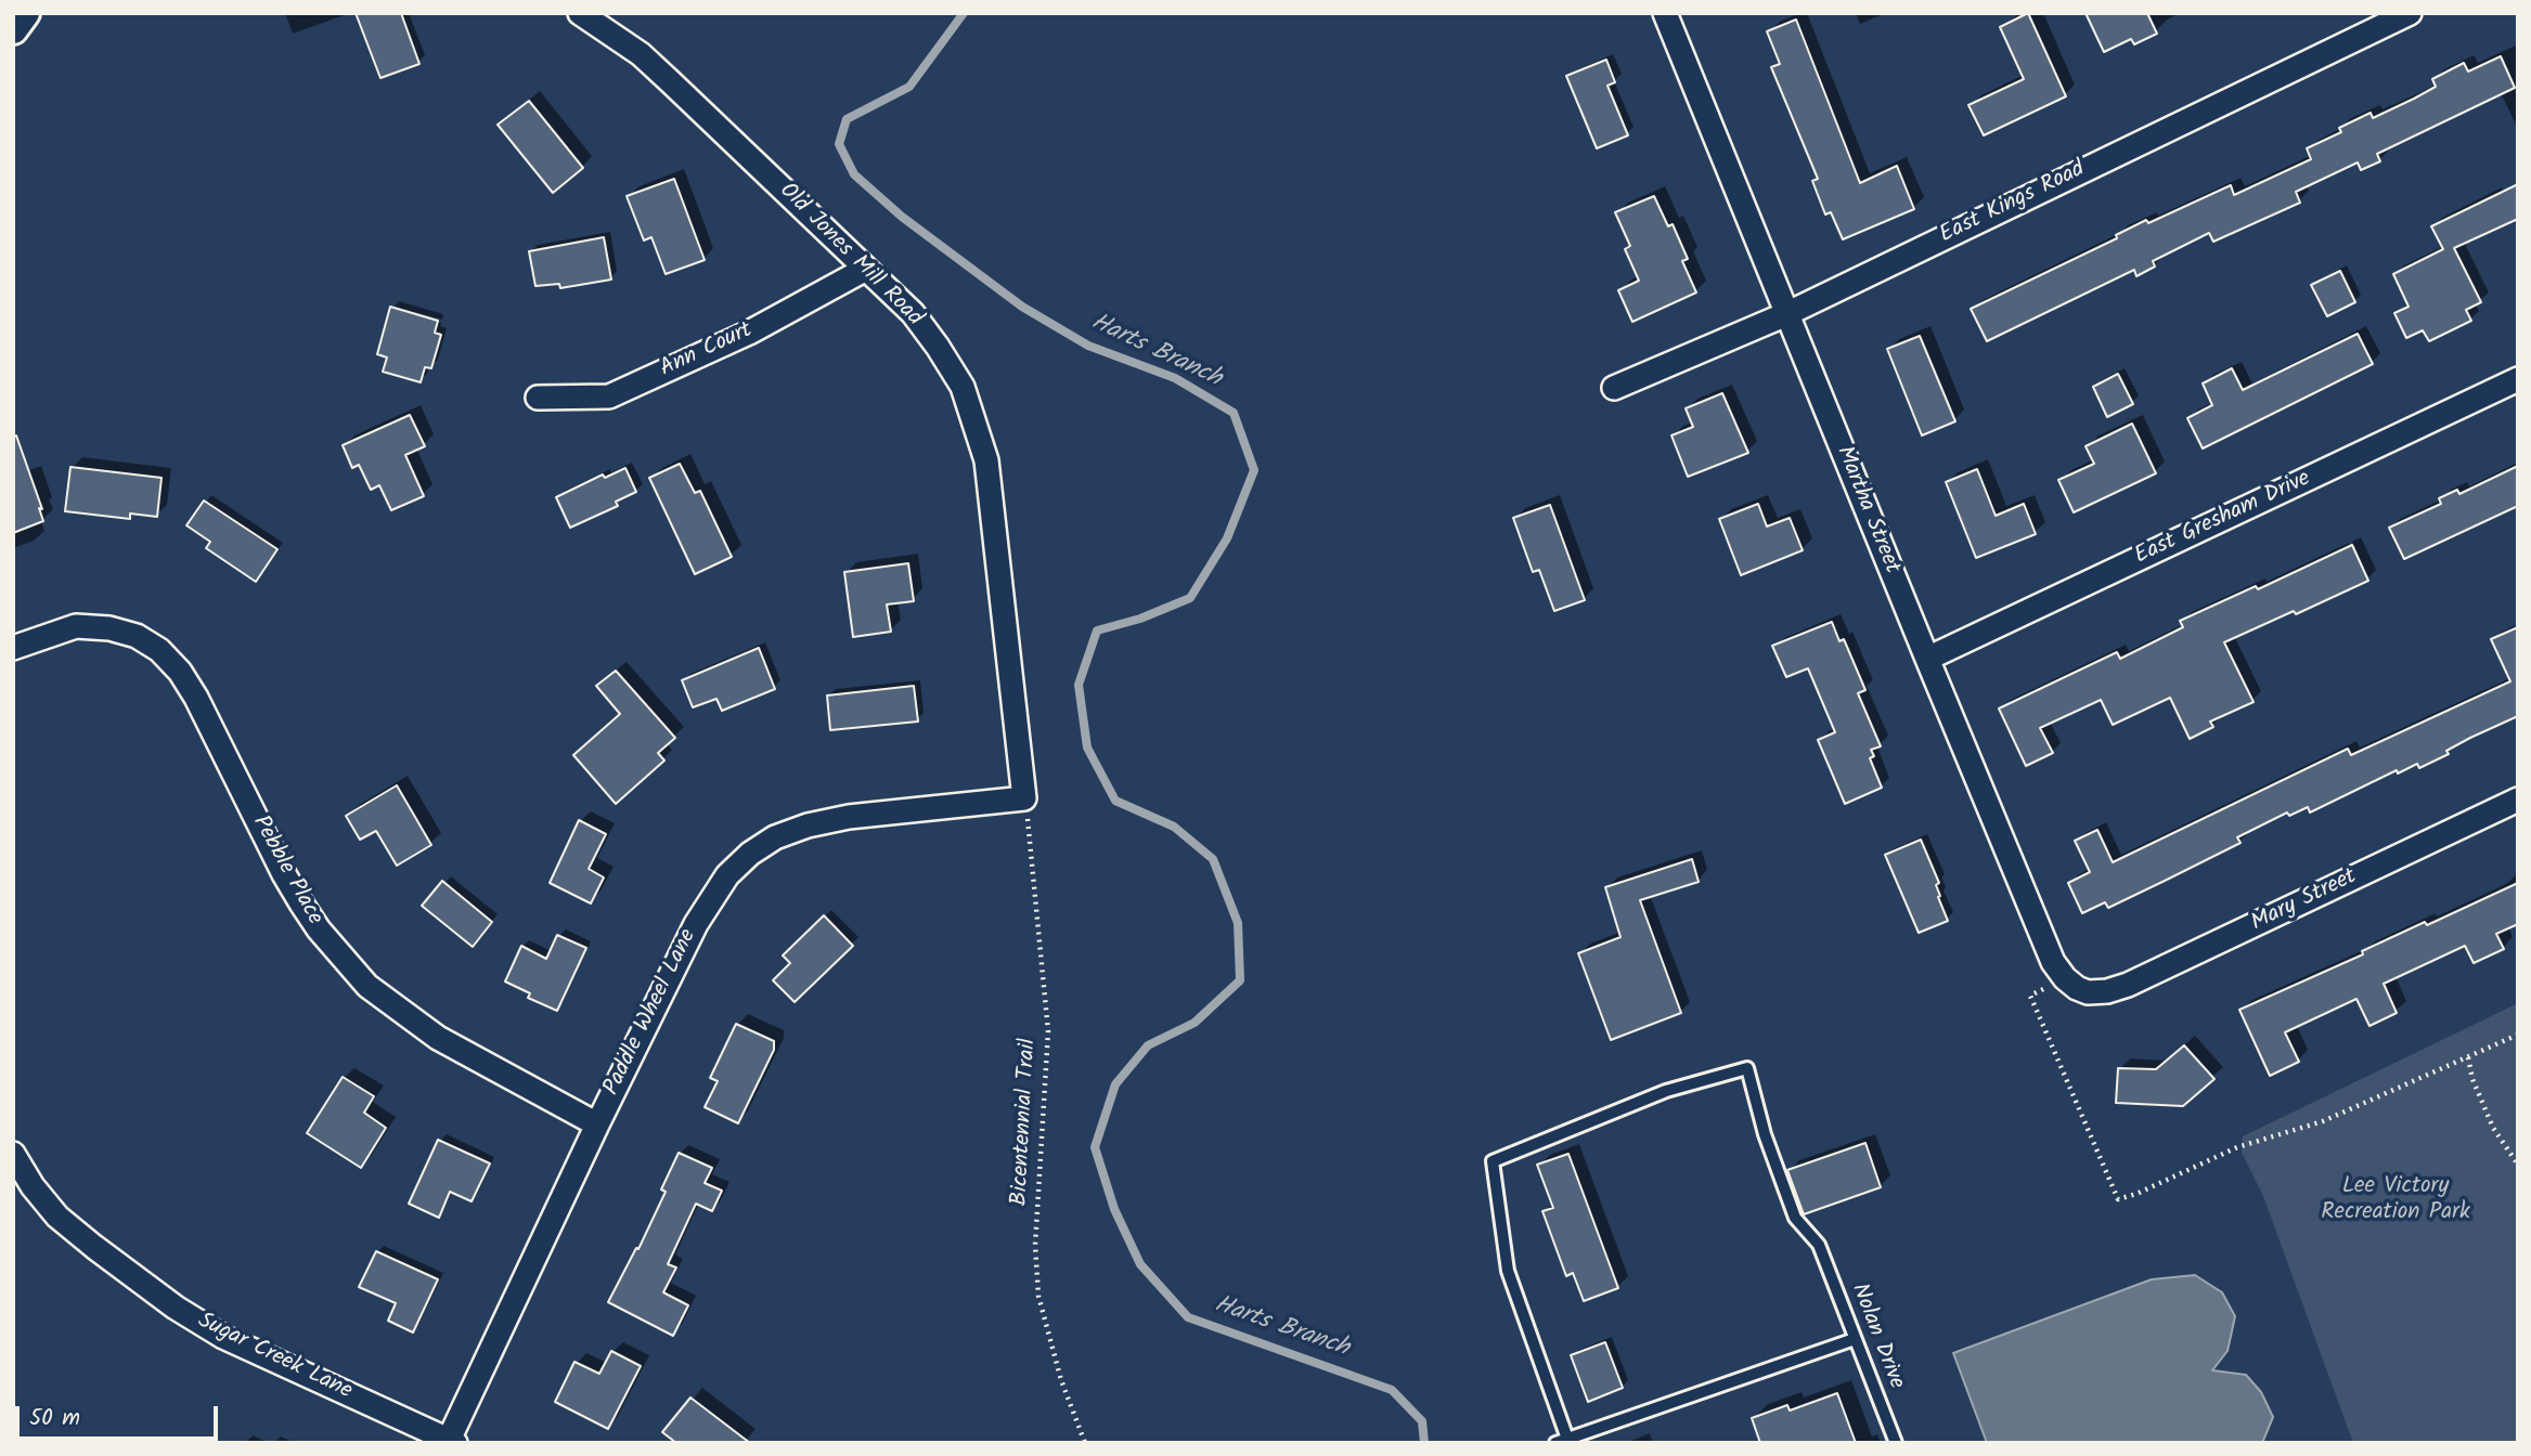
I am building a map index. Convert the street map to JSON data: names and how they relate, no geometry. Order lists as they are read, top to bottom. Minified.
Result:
{"streets":{"street":["East Kings Road","Old Jones Mill Road","Ann Court","Martha Street","East Gresham Drive","Pebble Place","Mary Street","Paddle Wheel Lane","Sugar Creek Lane"],"lane":["Nolan Drive"],"path":["Bicentennial Trail"]},"crossings":[["East Kings Road","Martha Street"],["Old Jones Mill Road","Ann Court"],["Old Jones Mill Road","Paddle Wheel Lane"],["Old Jones Mill Road","Bicentennial Trail"],["Martha Street","East Gresham Drive"],["Martha Street","Mary Street"],["Pebble Place","Paddle Wheel Lane"],["Paddle Wheel Lane","Bicentennial Trail"],["Paddle Wheel Lane","Sugar Creek Lane"]],"water":["Harts Branch"],"parks":["Lee Victory Recreation Park"],"scale_bar":"50 m"}
